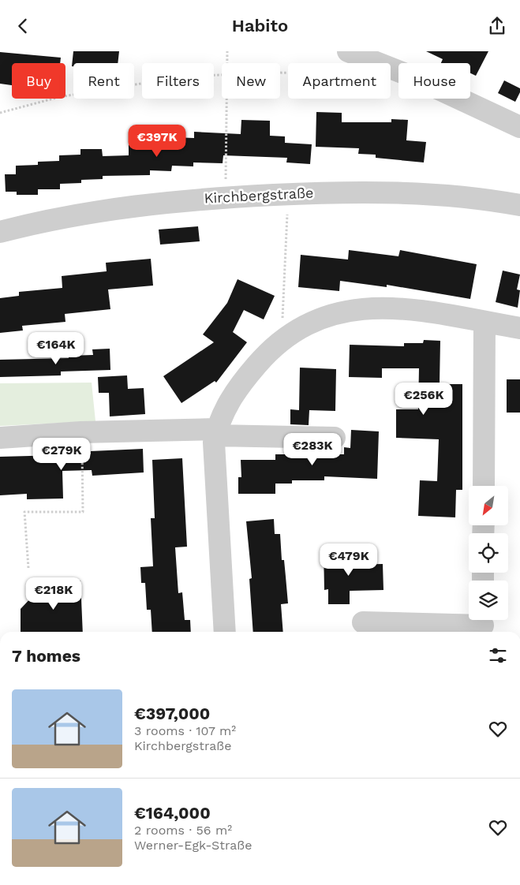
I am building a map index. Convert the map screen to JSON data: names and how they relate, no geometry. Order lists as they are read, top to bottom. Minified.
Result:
{"streets":{"street":["Kirchbergstraße"]},"north":"bottom left","page":{"header":"Habito","chip":["Buy","Rent","Filters","New","Apartment","House"],"price":["€397K","€164K","€256K","€283K","€279K","€479K","€218K"],"heading":"7 homes","list":[{"name":"€397,000","note":"3 rooms · 107 m² · Kirchbergstraße"},{"name":"€164,000","note":"2 rooms · 56 m² · Werner-Egk-Straße"}]}}
